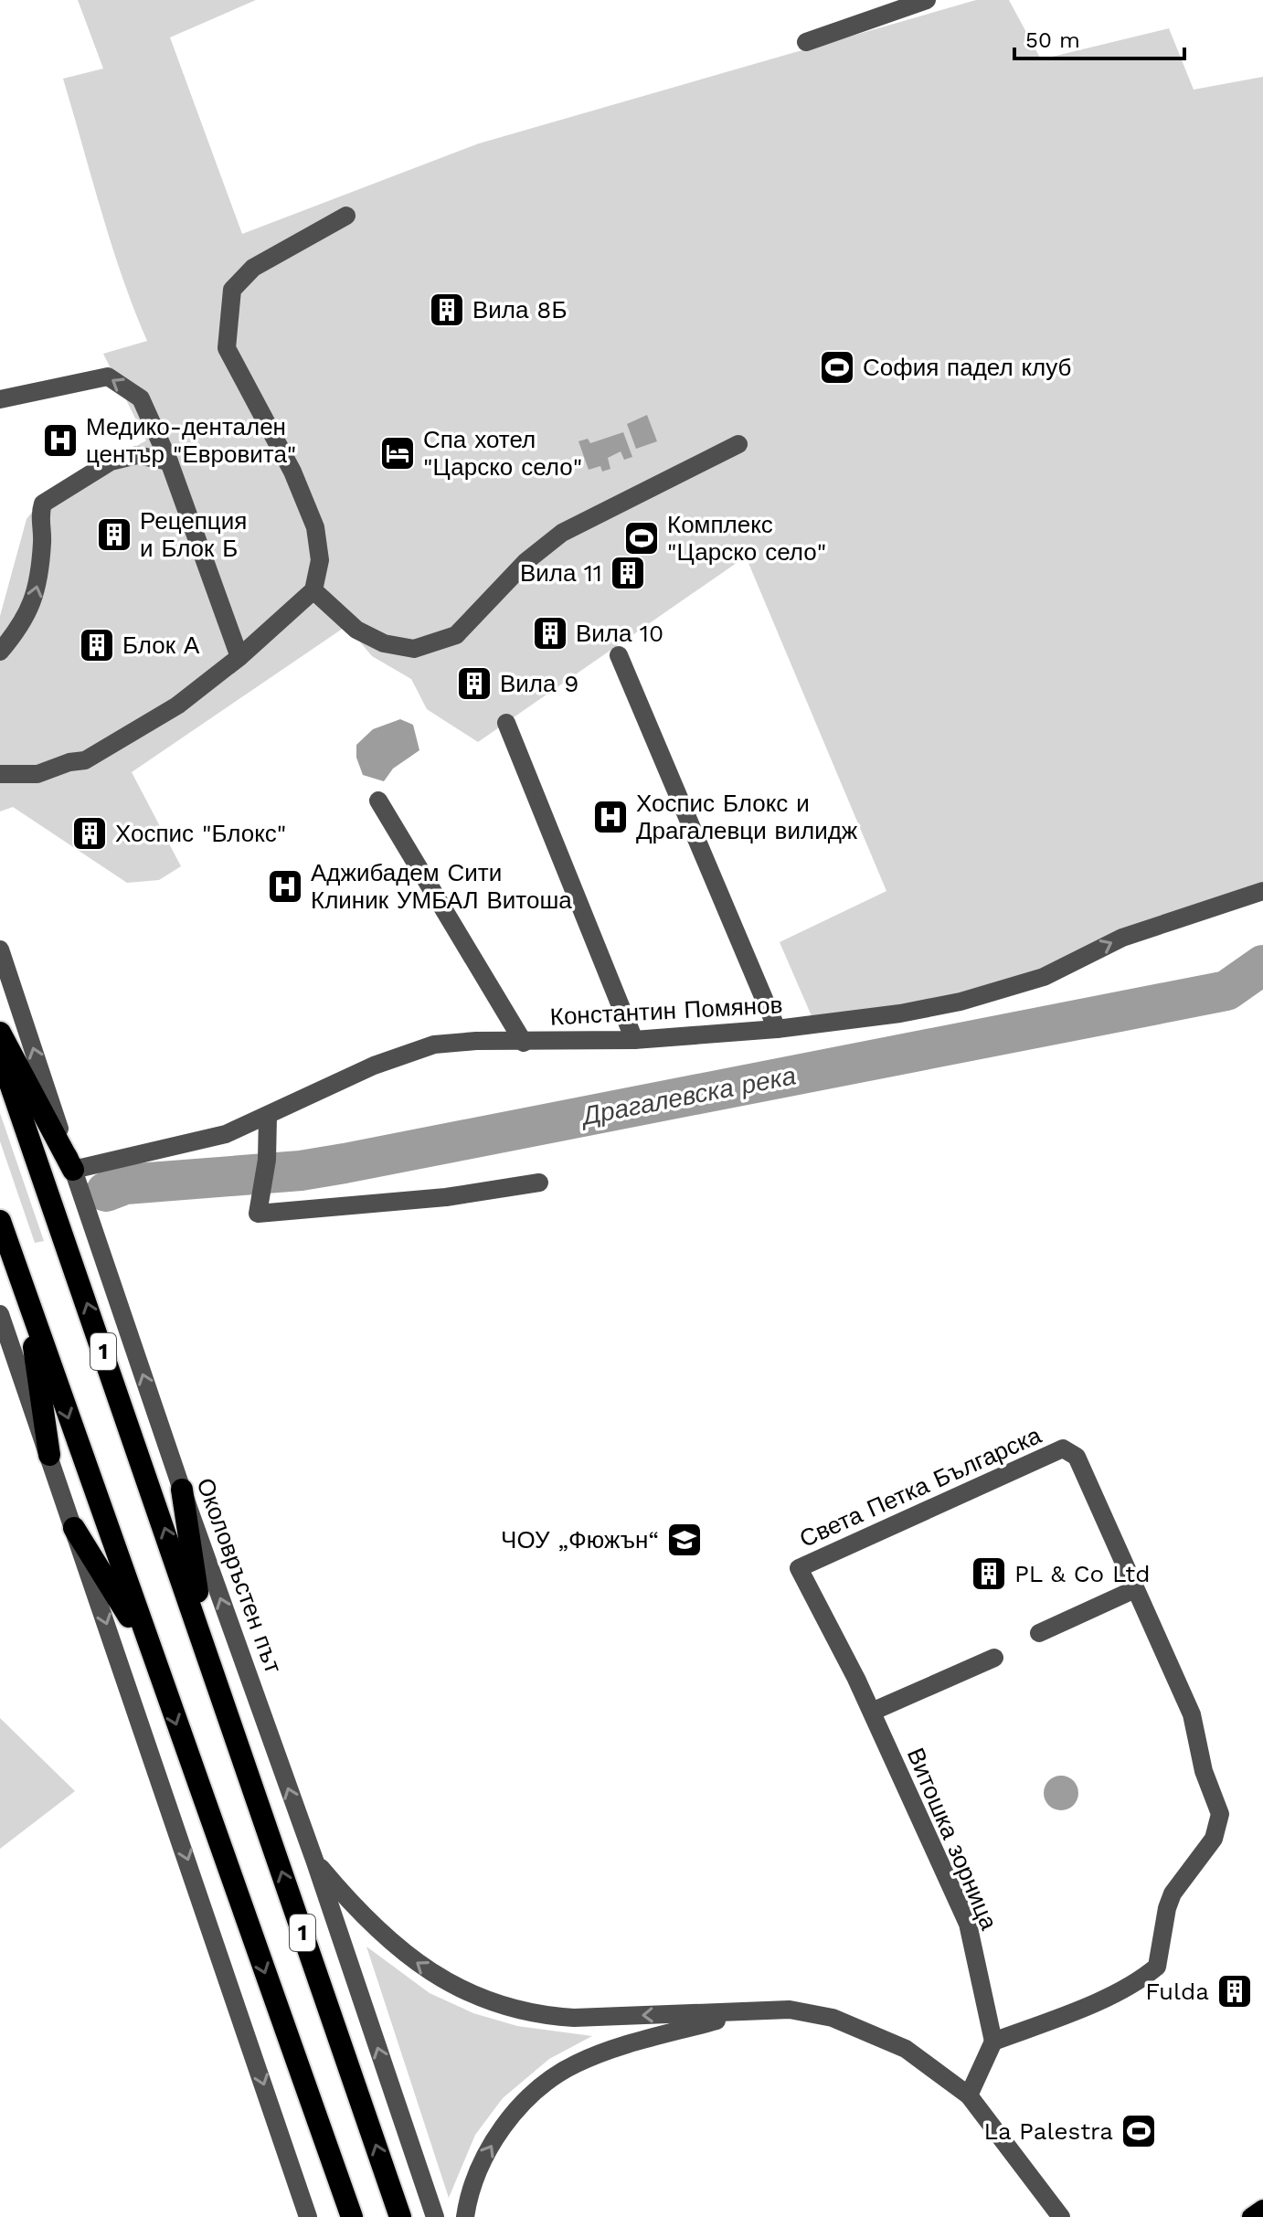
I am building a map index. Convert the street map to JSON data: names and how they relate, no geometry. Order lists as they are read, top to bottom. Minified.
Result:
{"streets":{"highway":["1"],"street":["Константин Помянов","Света Петка Българска","Околовръстен път","Витошка зорница"]},"crossings":[["Константин Помянов","Околовръстен път"],["Света Петка Българска","Витошка зорница"]],"one_way":["Константин Помянов"],"water":["Драгалевска река"],"places":{"building":["Вила 8Б","Рецепция и Блок Б","Вила 11","Вила 10","Блок А","Вила 9","Хоспис \"Блокс\"","PL & Co Ltd","Fulda"],"sports":["София падел клуб","Комплекс \"Царско село\"","La Palestra"],"hospital":["Медико-дентален център \"Евровита\"","Хоспис Блокс и Драгалевци вилидж","Аджибадем Сити Клиник УМБАЛ Витоша"],"hotel":["Спа хотел \"Царско село\""],"school or university":["ЧОУ „Фюжън“"]},"scale_bar":"50 m"}
